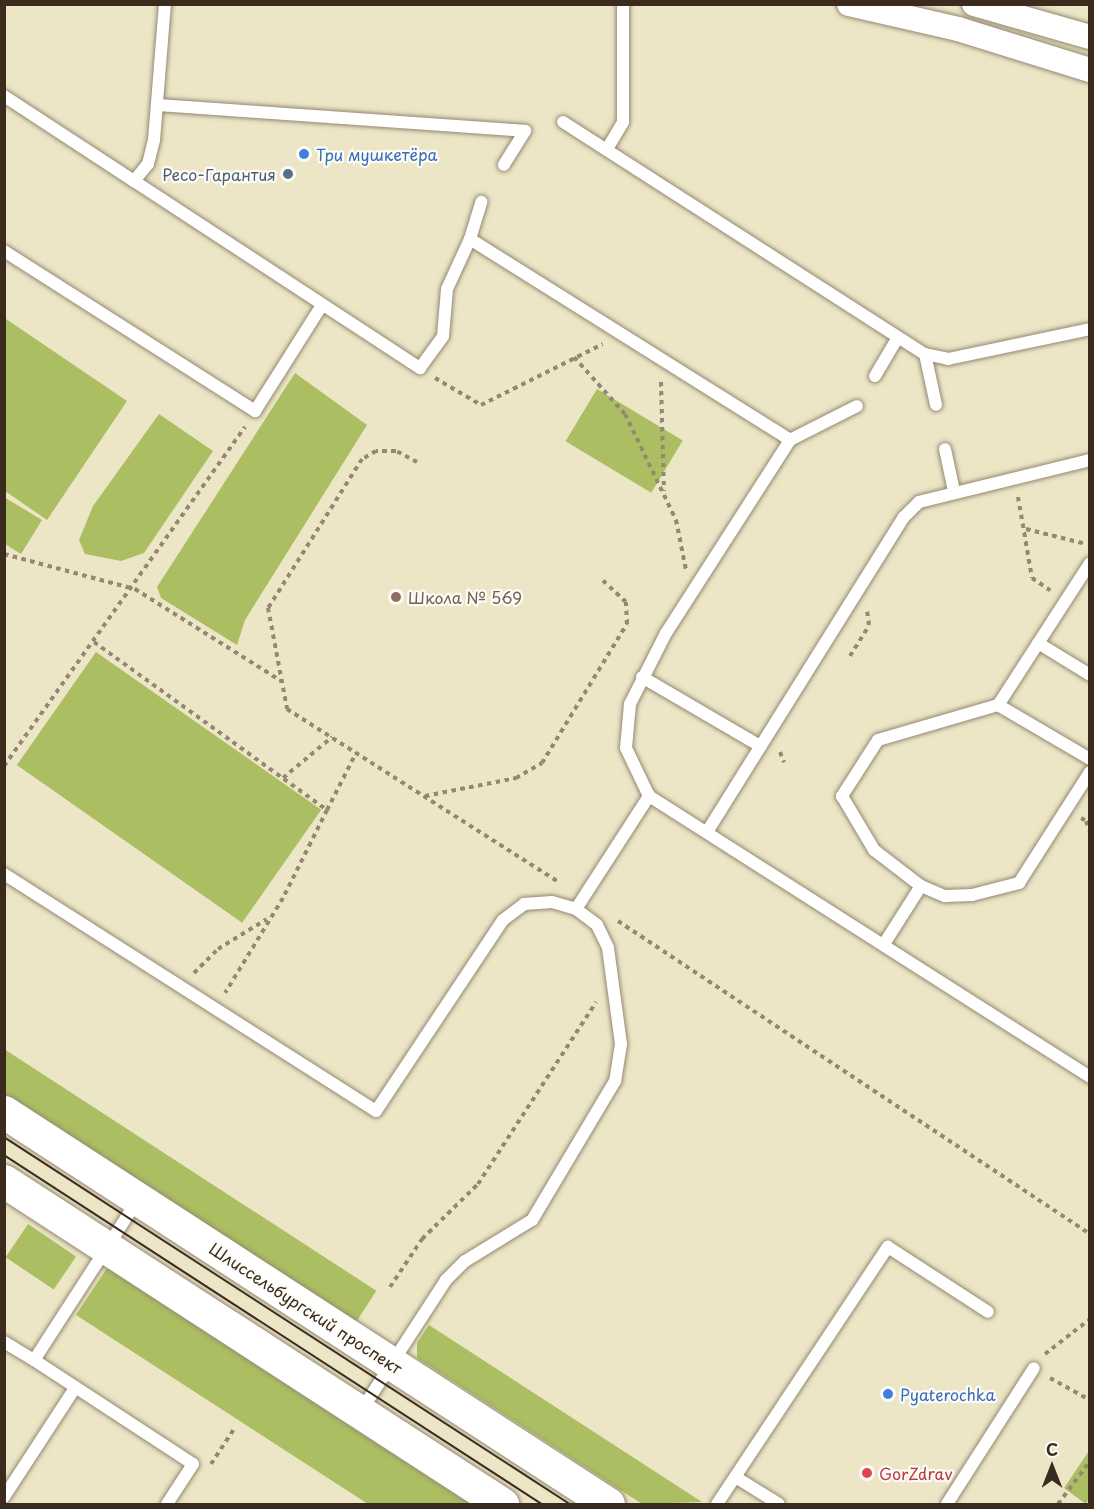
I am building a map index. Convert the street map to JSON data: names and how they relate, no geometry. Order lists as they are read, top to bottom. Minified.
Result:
{"streets":{"main road":["Шлиссельбургский проспект"]},"places":["Три мушкетёра","Ресо-Гарантия","Школа № 569","Pyaterochka","GorZdrav"],"north":"top"}
